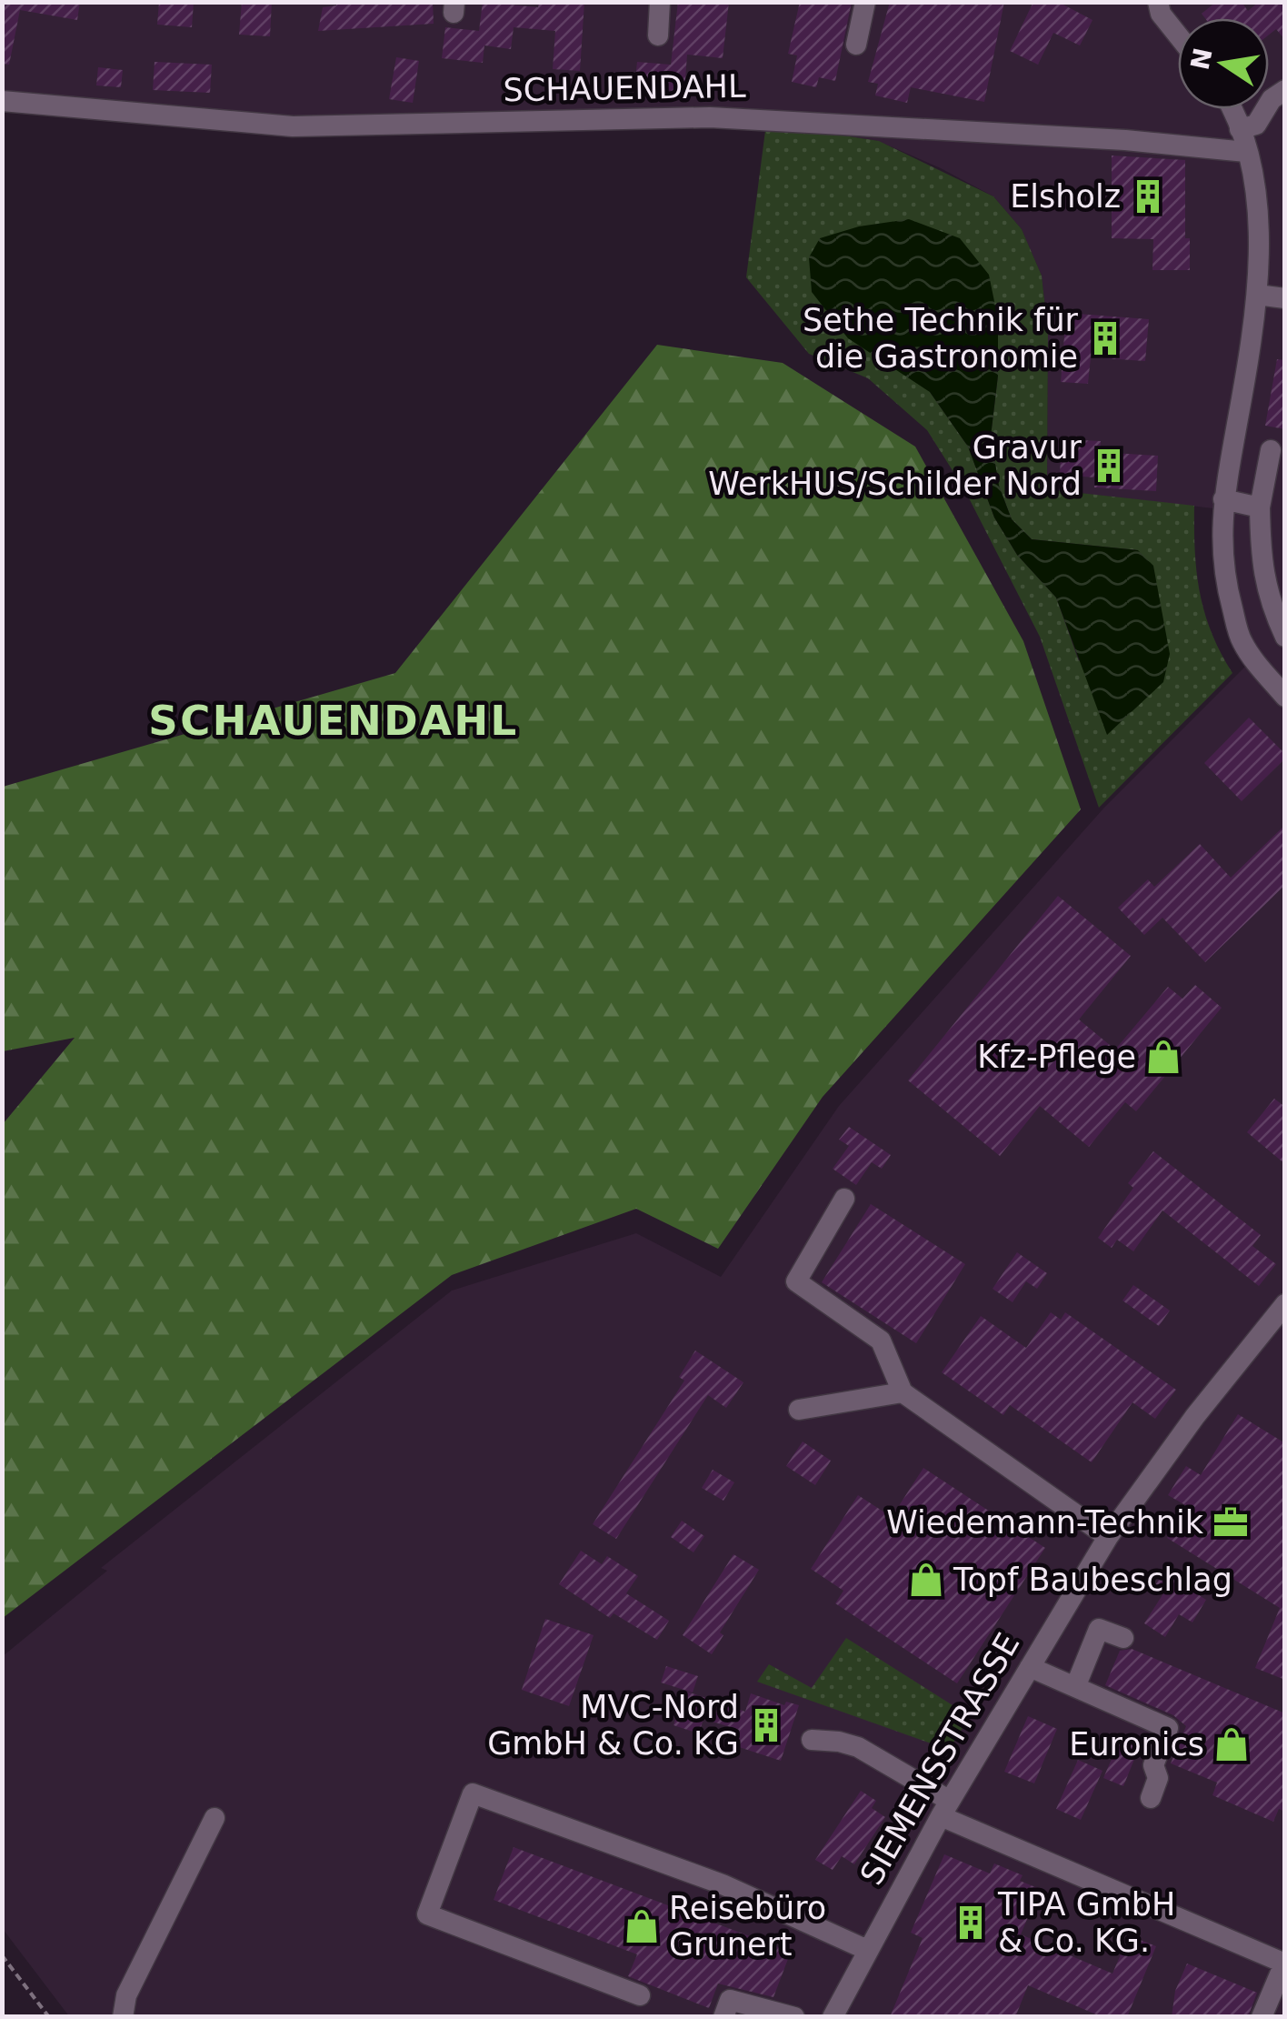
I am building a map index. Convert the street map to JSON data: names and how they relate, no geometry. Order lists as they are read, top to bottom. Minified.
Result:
{"streets":{"street":["SCHAUENDAHL","SIEMENSSTRASSE"]},"districts":["SCHAUENDAHL"],"places":{"building":["Elsholz","Sethe Technik für die Gastronomie","Gravur WerkHUS/Schilder Nord","MVC-Nord GmbH & Co. KG","TIPA GmbH & Co. KG."],"shop":["Kfz-Pflege","Topf Baubeschlag","Euronics","Reisebüro Grunert"],"office":["Wiedemann-Technik"]},"north":"left"}
